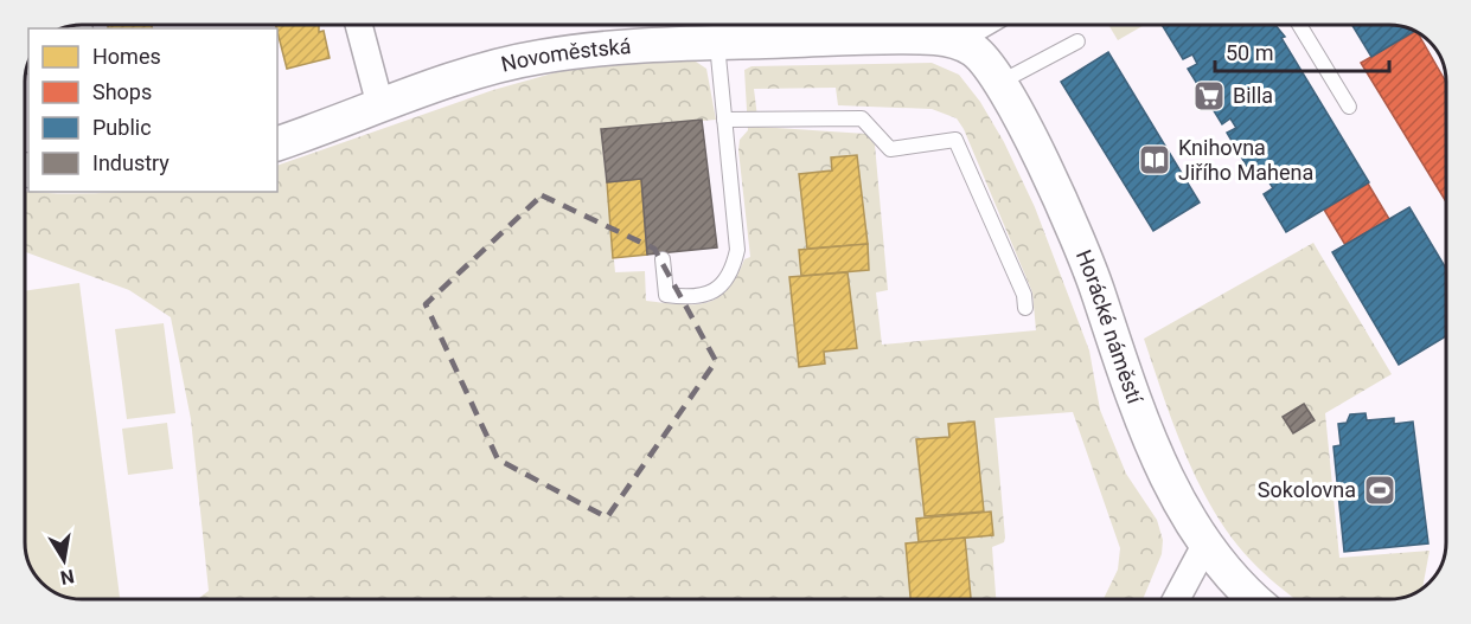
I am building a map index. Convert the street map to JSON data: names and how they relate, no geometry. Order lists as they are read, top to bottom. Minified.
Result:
{"streets":{"street":["Novoměstská","Horácké náměstí"]},"crossings":[["Novoměstská","Horácké náměstí"]],"places":{"supermarket":["Billa"],"library":["Knihovna Jiřího Mahena"],"sports":["Sokolovna"]},"legend":["Homes","Shops","Public","Industry"],"scale_bar":"50 m","north":"bottom"}
